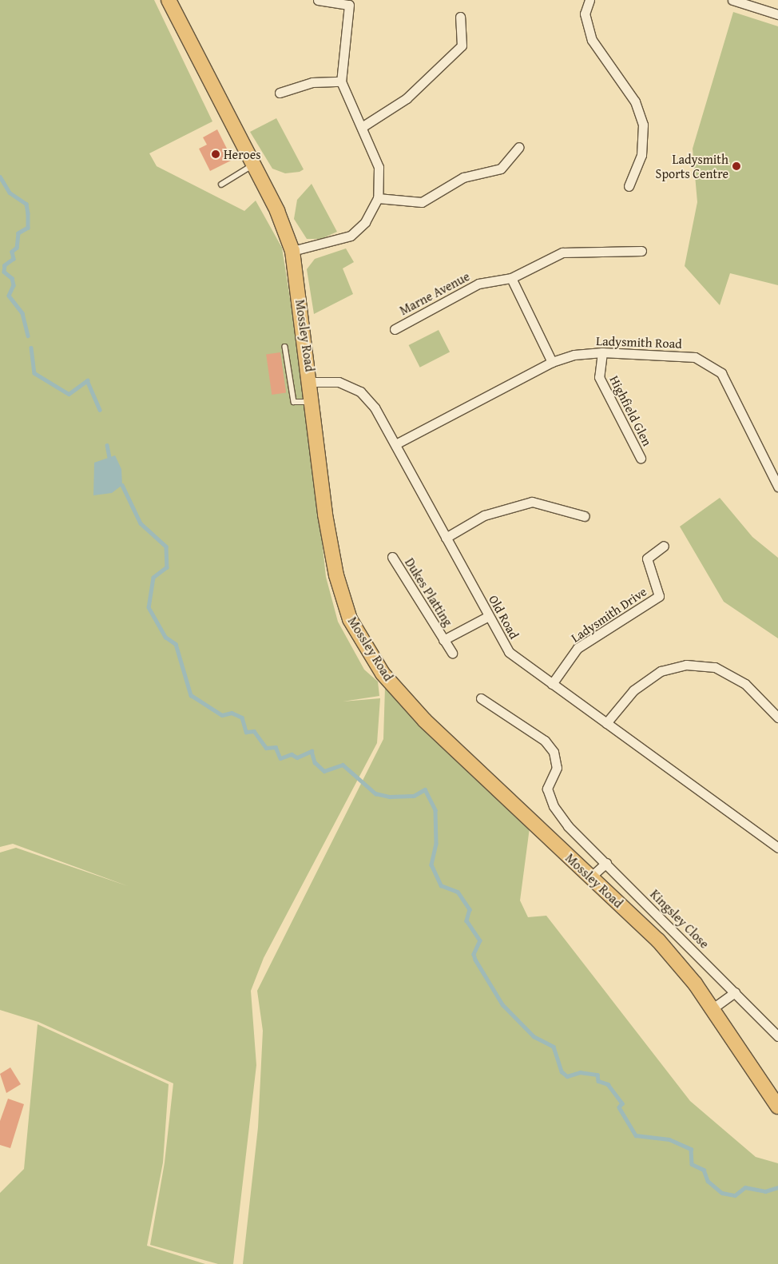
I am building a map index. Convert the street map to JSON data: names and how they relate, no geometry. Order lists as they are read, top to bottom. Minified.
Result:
{"streets":{"main road":["Mossley Road"],"street":["Marne Avenue","Ladysmith Road","Highfield Glen","Dukes Platting","Ladysmith Drive","Old Road","Kingsley Close"]},"crossings":[["Mossley Road","Old Road"],["Ladysmith Road","Highfield Glen"],["Ladysmith Road","Old Road"],["Dukes Platting","Old Road"],["Ladysmith Drive","Old Road"]],"places":["Heroes","Ladysmith Sports Centre"]}
